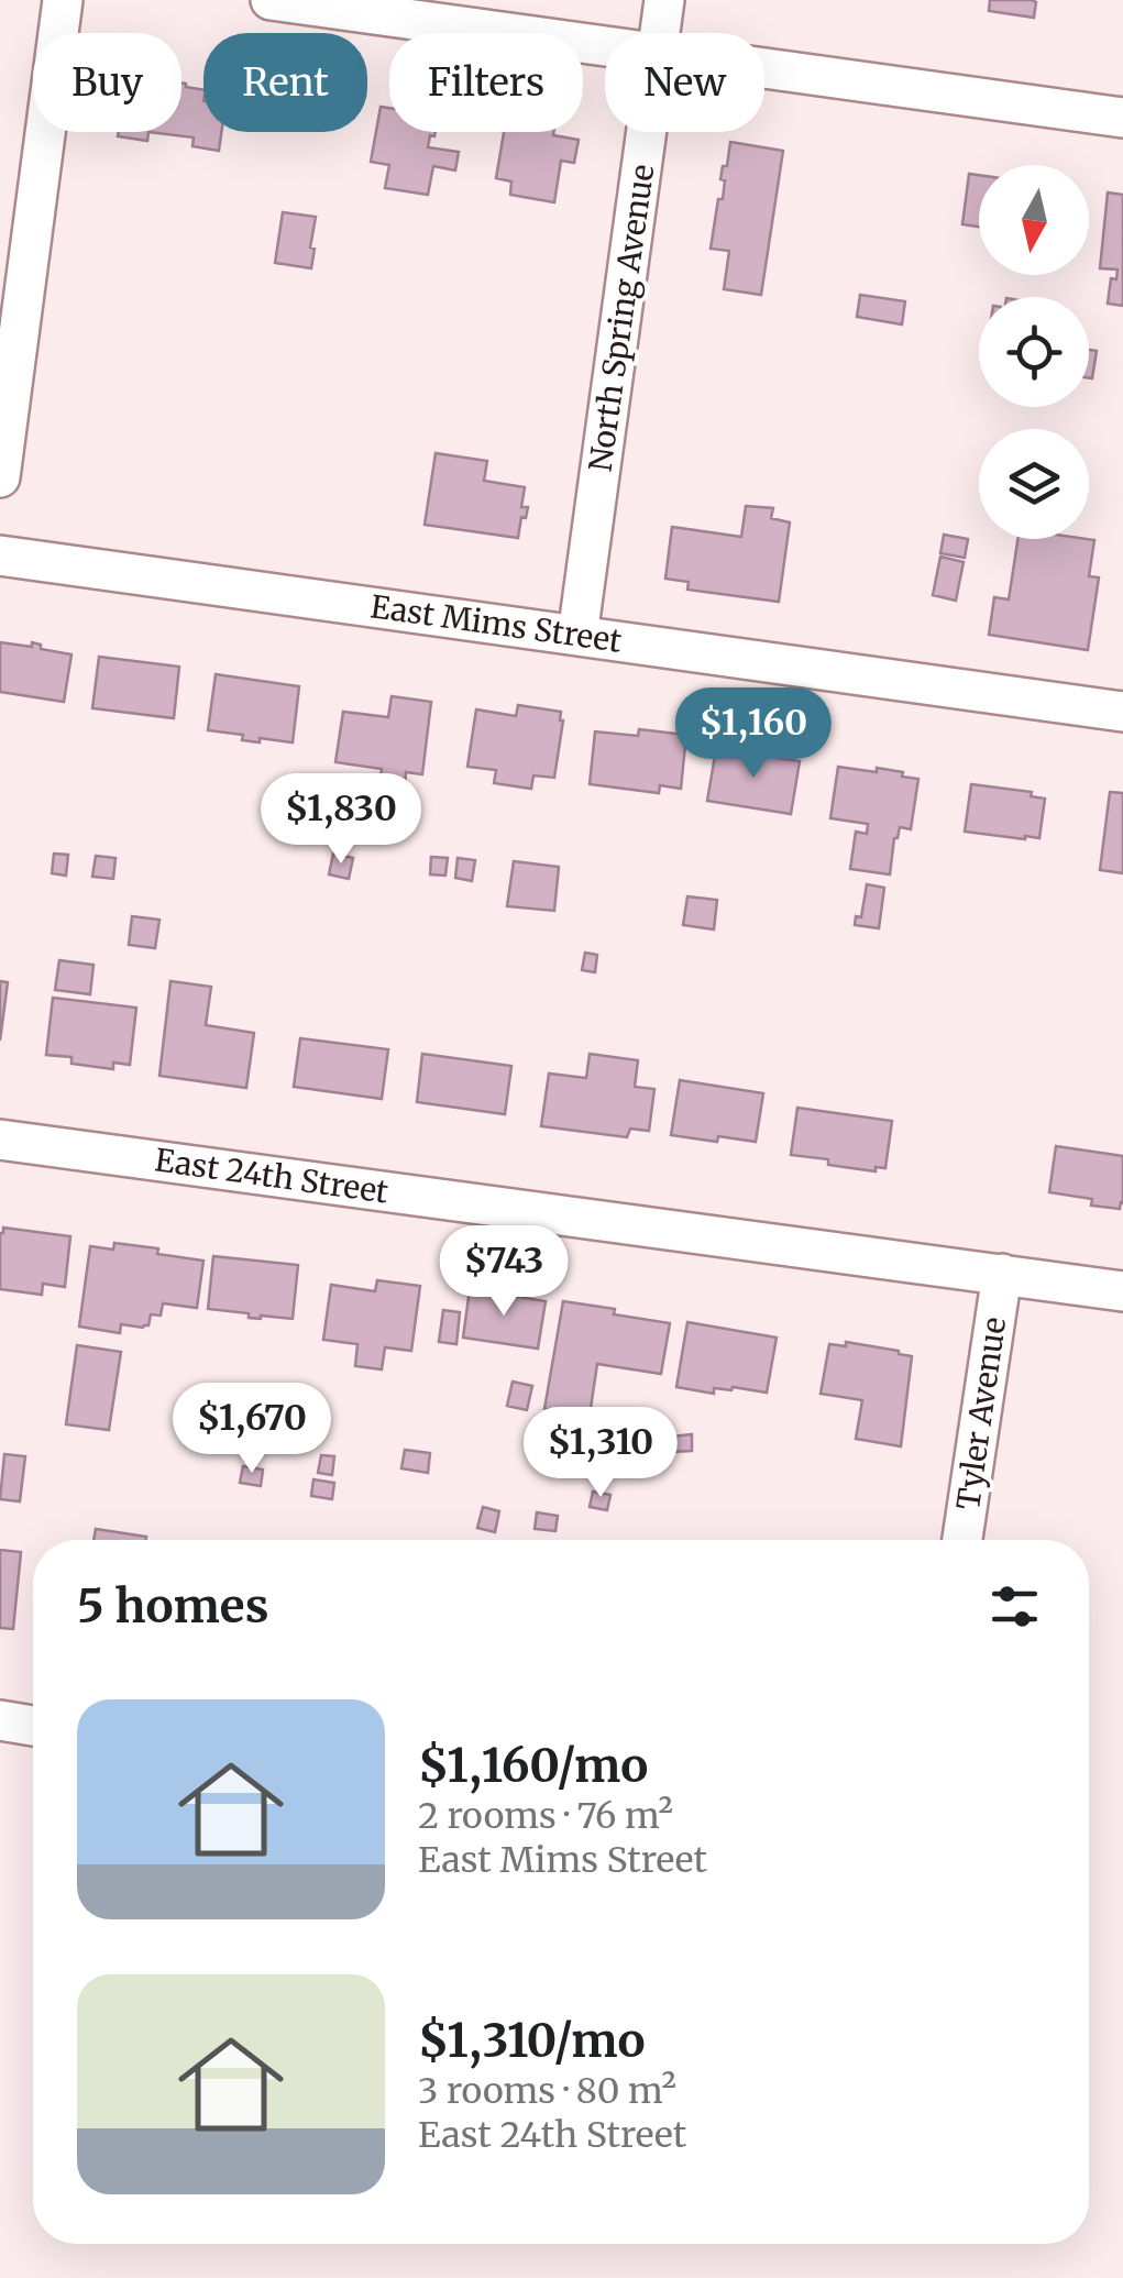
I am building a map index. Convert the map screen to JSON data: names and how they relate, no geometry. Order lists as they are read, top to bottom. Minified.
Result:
{"streets":{"street":["North Spring Avenue","East Mims Street","East 24th Street","Tyler Avenue"]},"crossings":[["North Spring Avenue","East Mims Street"],["East 24th Street","Tyler Avenue"]],"north":"bottom","page":{"chip":["Buy","Rent","Filters","New"],"price":["$1,160","$1,830","$743","$1,670","$1,310"],"heading":"5 homes","list":[{"name":"$1,160/mo","note":"2 rooms · 76 m² · East Mims Street"},{"name":"$1,310/mo","note":"3 rooms · 80 m² · East 24th Street"}]}}
